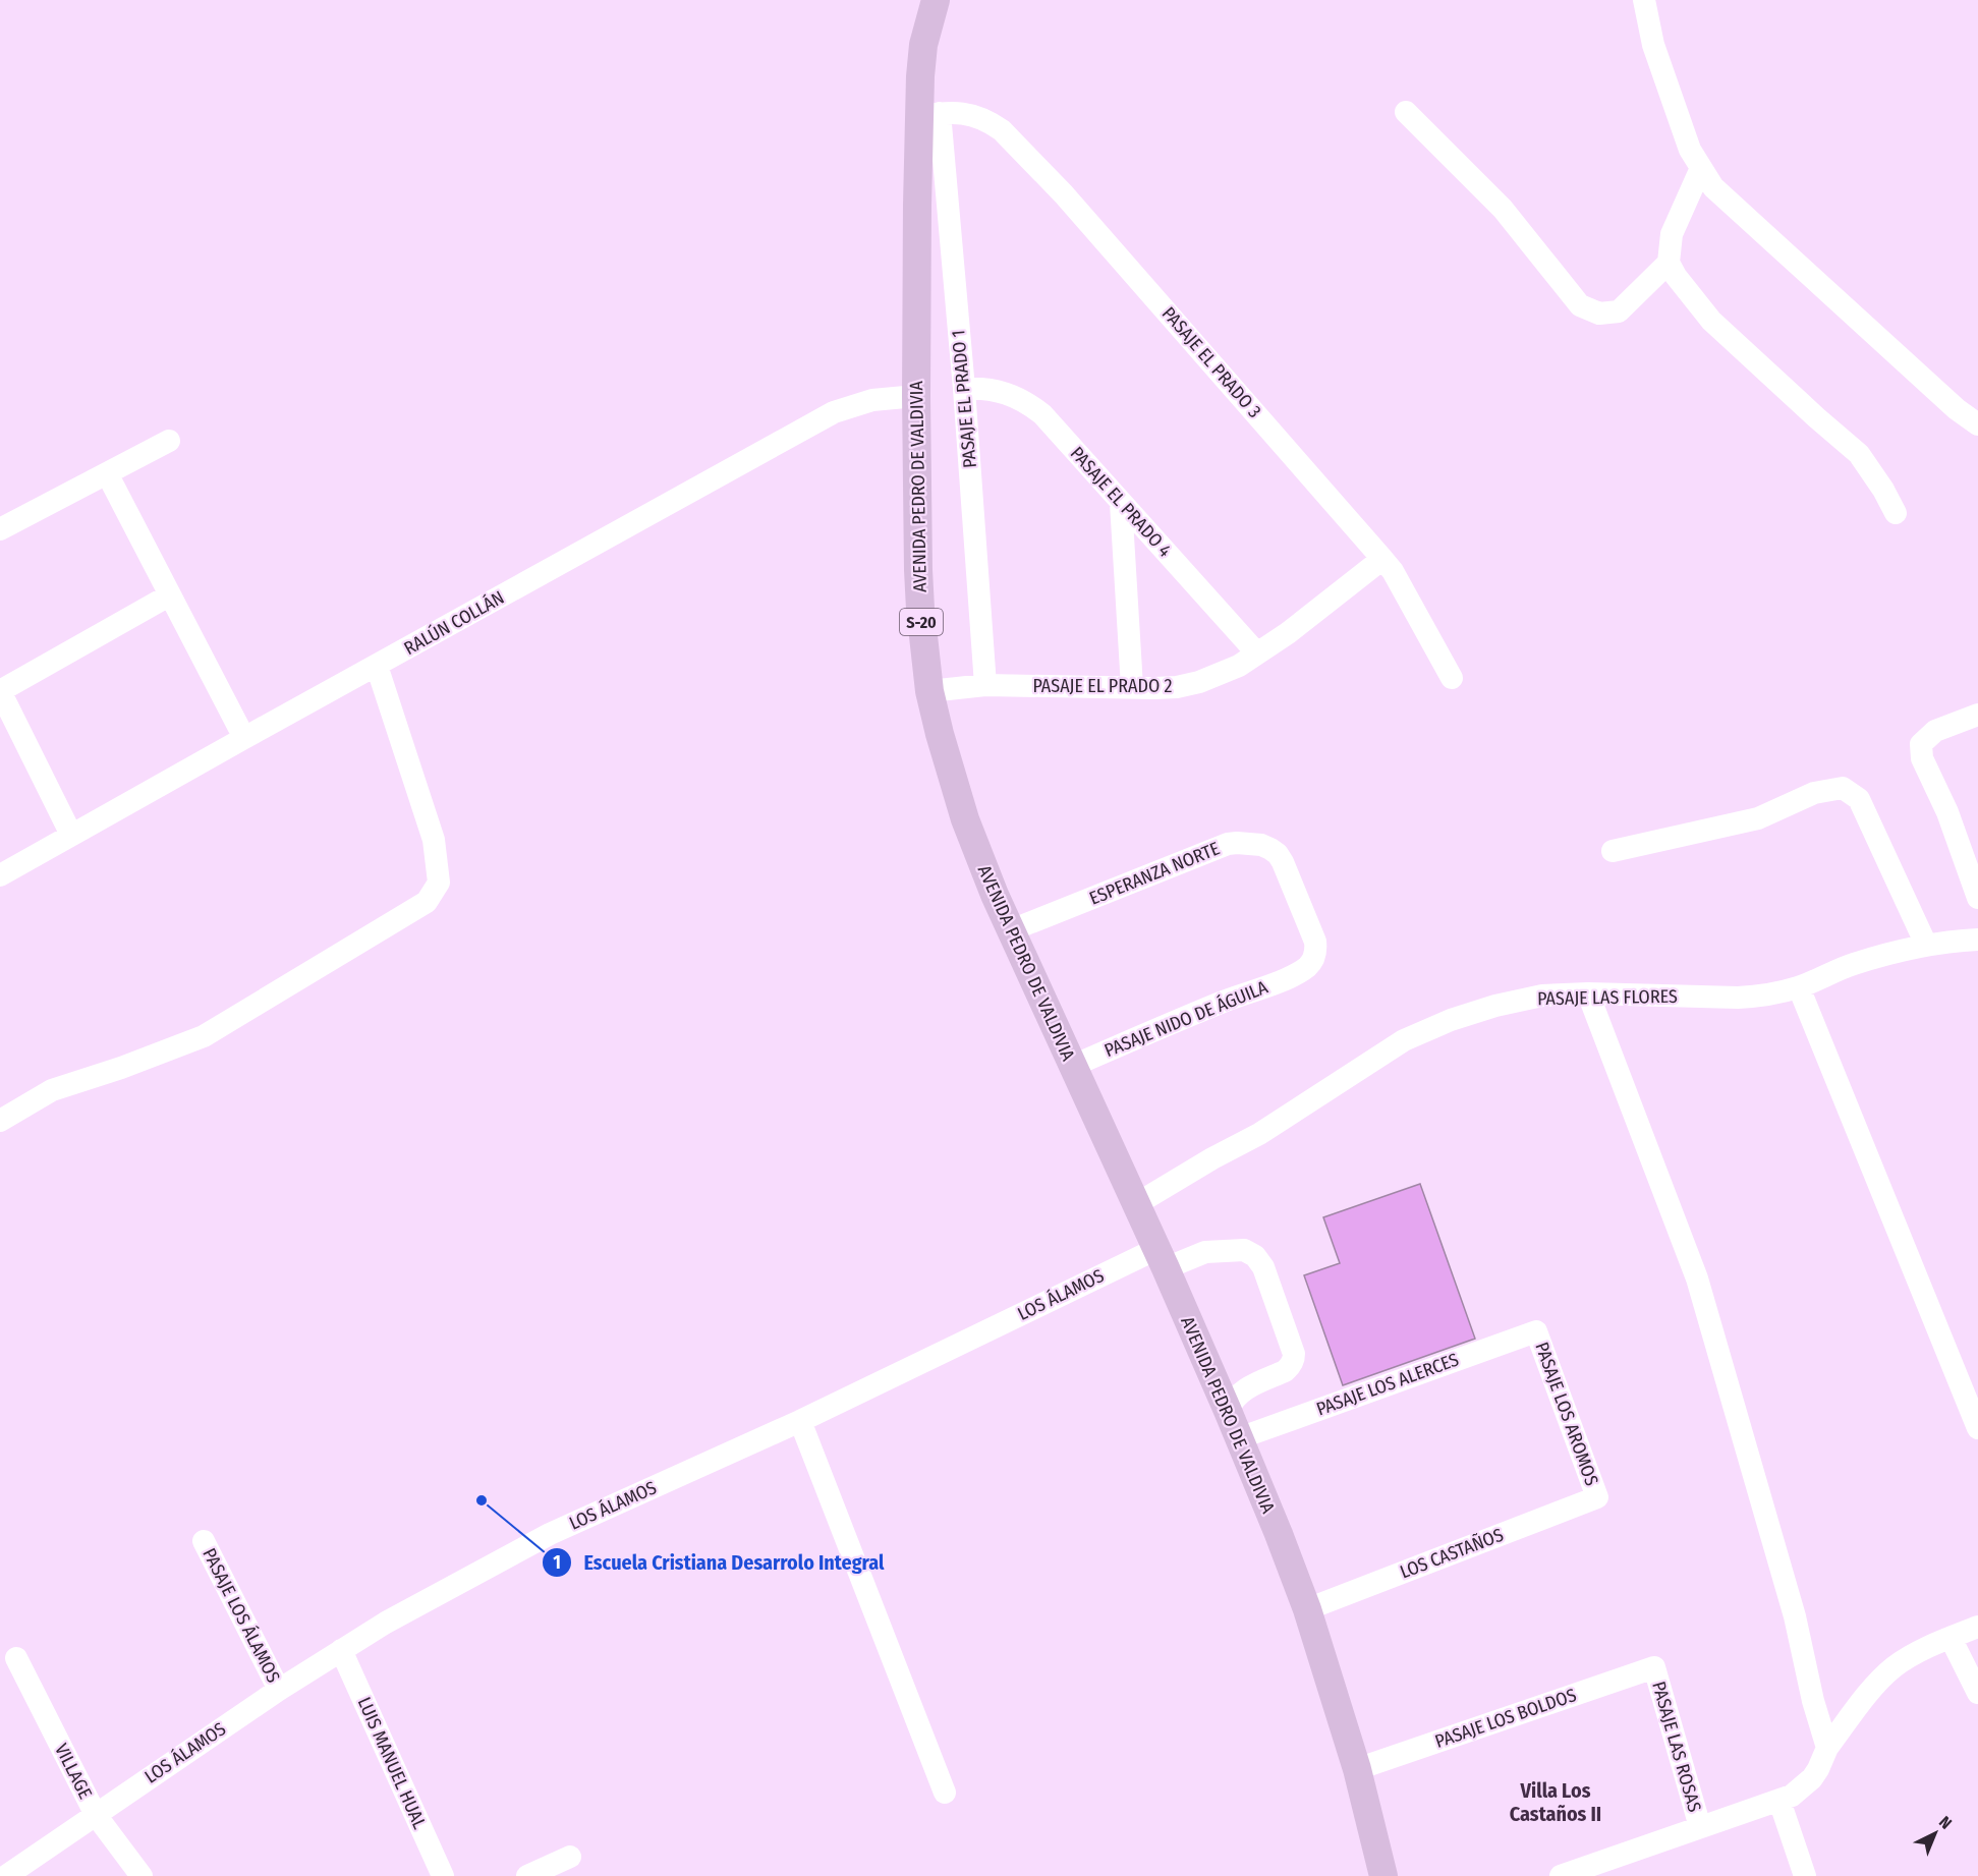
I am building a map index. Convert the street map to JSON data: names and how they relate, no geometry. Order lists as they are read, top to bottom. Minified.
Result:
{"streets":{"main road":["AVENIDA PEDRO DE VALDIVIA","S-20"],"street":["PASAJE EL PRADO 3","PASAJE EL PRADO 1","PASAJE EL PRADO 4","RALÚN COLLÁN","PASAJE EL PRADO 2","ESPERANZA NORTE","PASAJE LAS FLORES","PASAJE NIDO DE ÁGUILA","LOS ÁLAMOS","PASAJE LOS ALERCES","PASAJE LOS AROMOS","LOS CASTAÑOS","PASAJE LOS ÁLAMOS","PASAJE LOS BOLDOS","PASAJE LAS ROSAS","LUIS MANUEL HUAL","VILLAGE"]},"crossings":[["PASAJE EL PRADO 3","PASAJE EL PRADO 1"],["PASAJE EL PRADO 3","AVENIDA PEDRO DE VALDIVIA"],["PASAJE EL PRADO 3","PASAJE EL PRADO 2"],["PASAJE EL PRADO 1","AVENIDA PEDRO DE VALDIVIA"],["PASAJE EL PRADO 1","PASAJE EL PRADO 4"],["PASAJE EL PRADO 1","PASAJE EL PRADO 2"],["AVENIDA PEDRO DE VALDIVIA","RALÚN COLLÁN"],["AVENIDA PEDRO DE VALDIVIA","PASAJE EL PRADO 2"],["AVENIDA PEDRO DE VALDIVIA","ESPERANZA NORTE"],["AVENIDA PEDRO DE VALDIVIA","PASAJE LAS FLORES"],["AVENIDA PEDRO DE VALDIVIA","PASAJE NIDO DE ÁGUILA"],["AVENIDA PEDRO DE VALDIVIA","LOS ÁLAMOS"],["AVENIDA PEDRO DE VALDIVIA","PASAJE LOS ALERCES"],["AVENIDA PEDRO DE VALDIVIA","LOS CASTAÑOS"],["AVENIDA PEDRO DE VALDIVIA","PASAJE LOS BOLDOS"],["PASAJE EL PRADO 4","PASAJE EL PRADO 2"],["ESPERANZA NORTE","PASAJE NIDO DE ÁGUILA"],["LOS ÁLAMOS","PASAJE LOS ÁLAMOS"],["LOS ÁLAMOS","LUIS MANUEL HUAL"],["LOS ÁLAMOS","VILLAGE"],["PASAJE LOS ALERCES","PASAJE LOS AROMOS"],["PASAJE LOS AROMOS","LOS CASTAÑOS"],["PASAJE LOS BOLDOS","PASAJE LAS ROSAS"]],"districts":["Villa Los Castaños II"],"places":["Escuela Cristiana Desarrolo Integral"],"north":"top right"}
